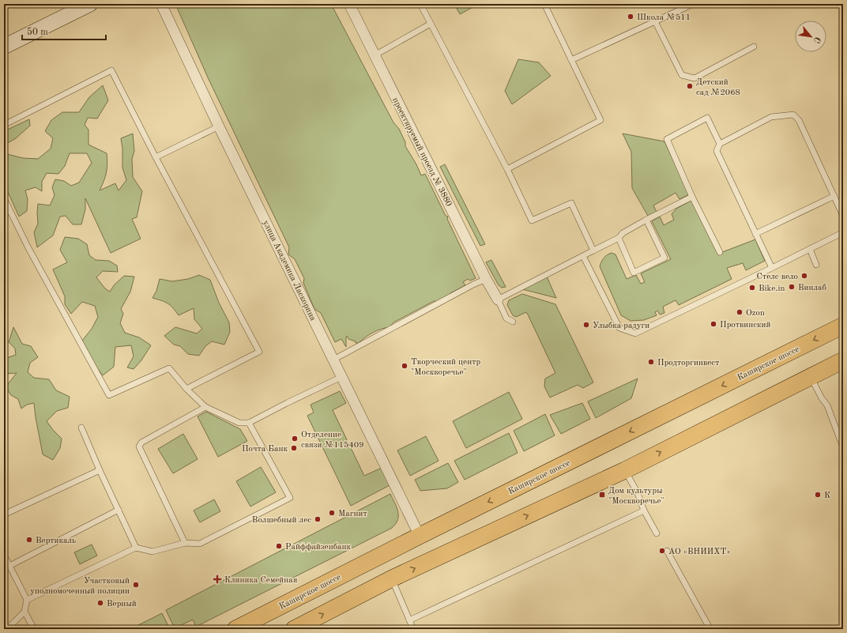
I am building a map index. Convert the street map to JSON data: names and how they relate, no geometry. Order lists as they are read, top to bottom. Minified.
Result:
{"streets":{"main road":["Каширское шоссе"],"street":["проектируемый проезд № 3880","улица Академика Ласкорина"]},"crossings":[["улица Академика Ласкорина","Каширское шоссе"]],"places":{"other":["Школа №511","Детский сад №2068","Стелс вело","Винлаб","Bike.in","Ozon","Протвинский","Улыбка радуги","Продторгинвест","Творческий центр \"Москворечье\"","Отделение связи №115409","Почта Банк","К","Магнит","Волшебный лес","Вертикаль","Райффайзенбанк","АО «ВНИИХТ»","Участковый уполномоченный полиции","Верный"],"transit":["Дом культуры \"Москворечье\""],"health":["Клиника Семейная"]},"scale_bar":"50 m","north":"bottom right"}
